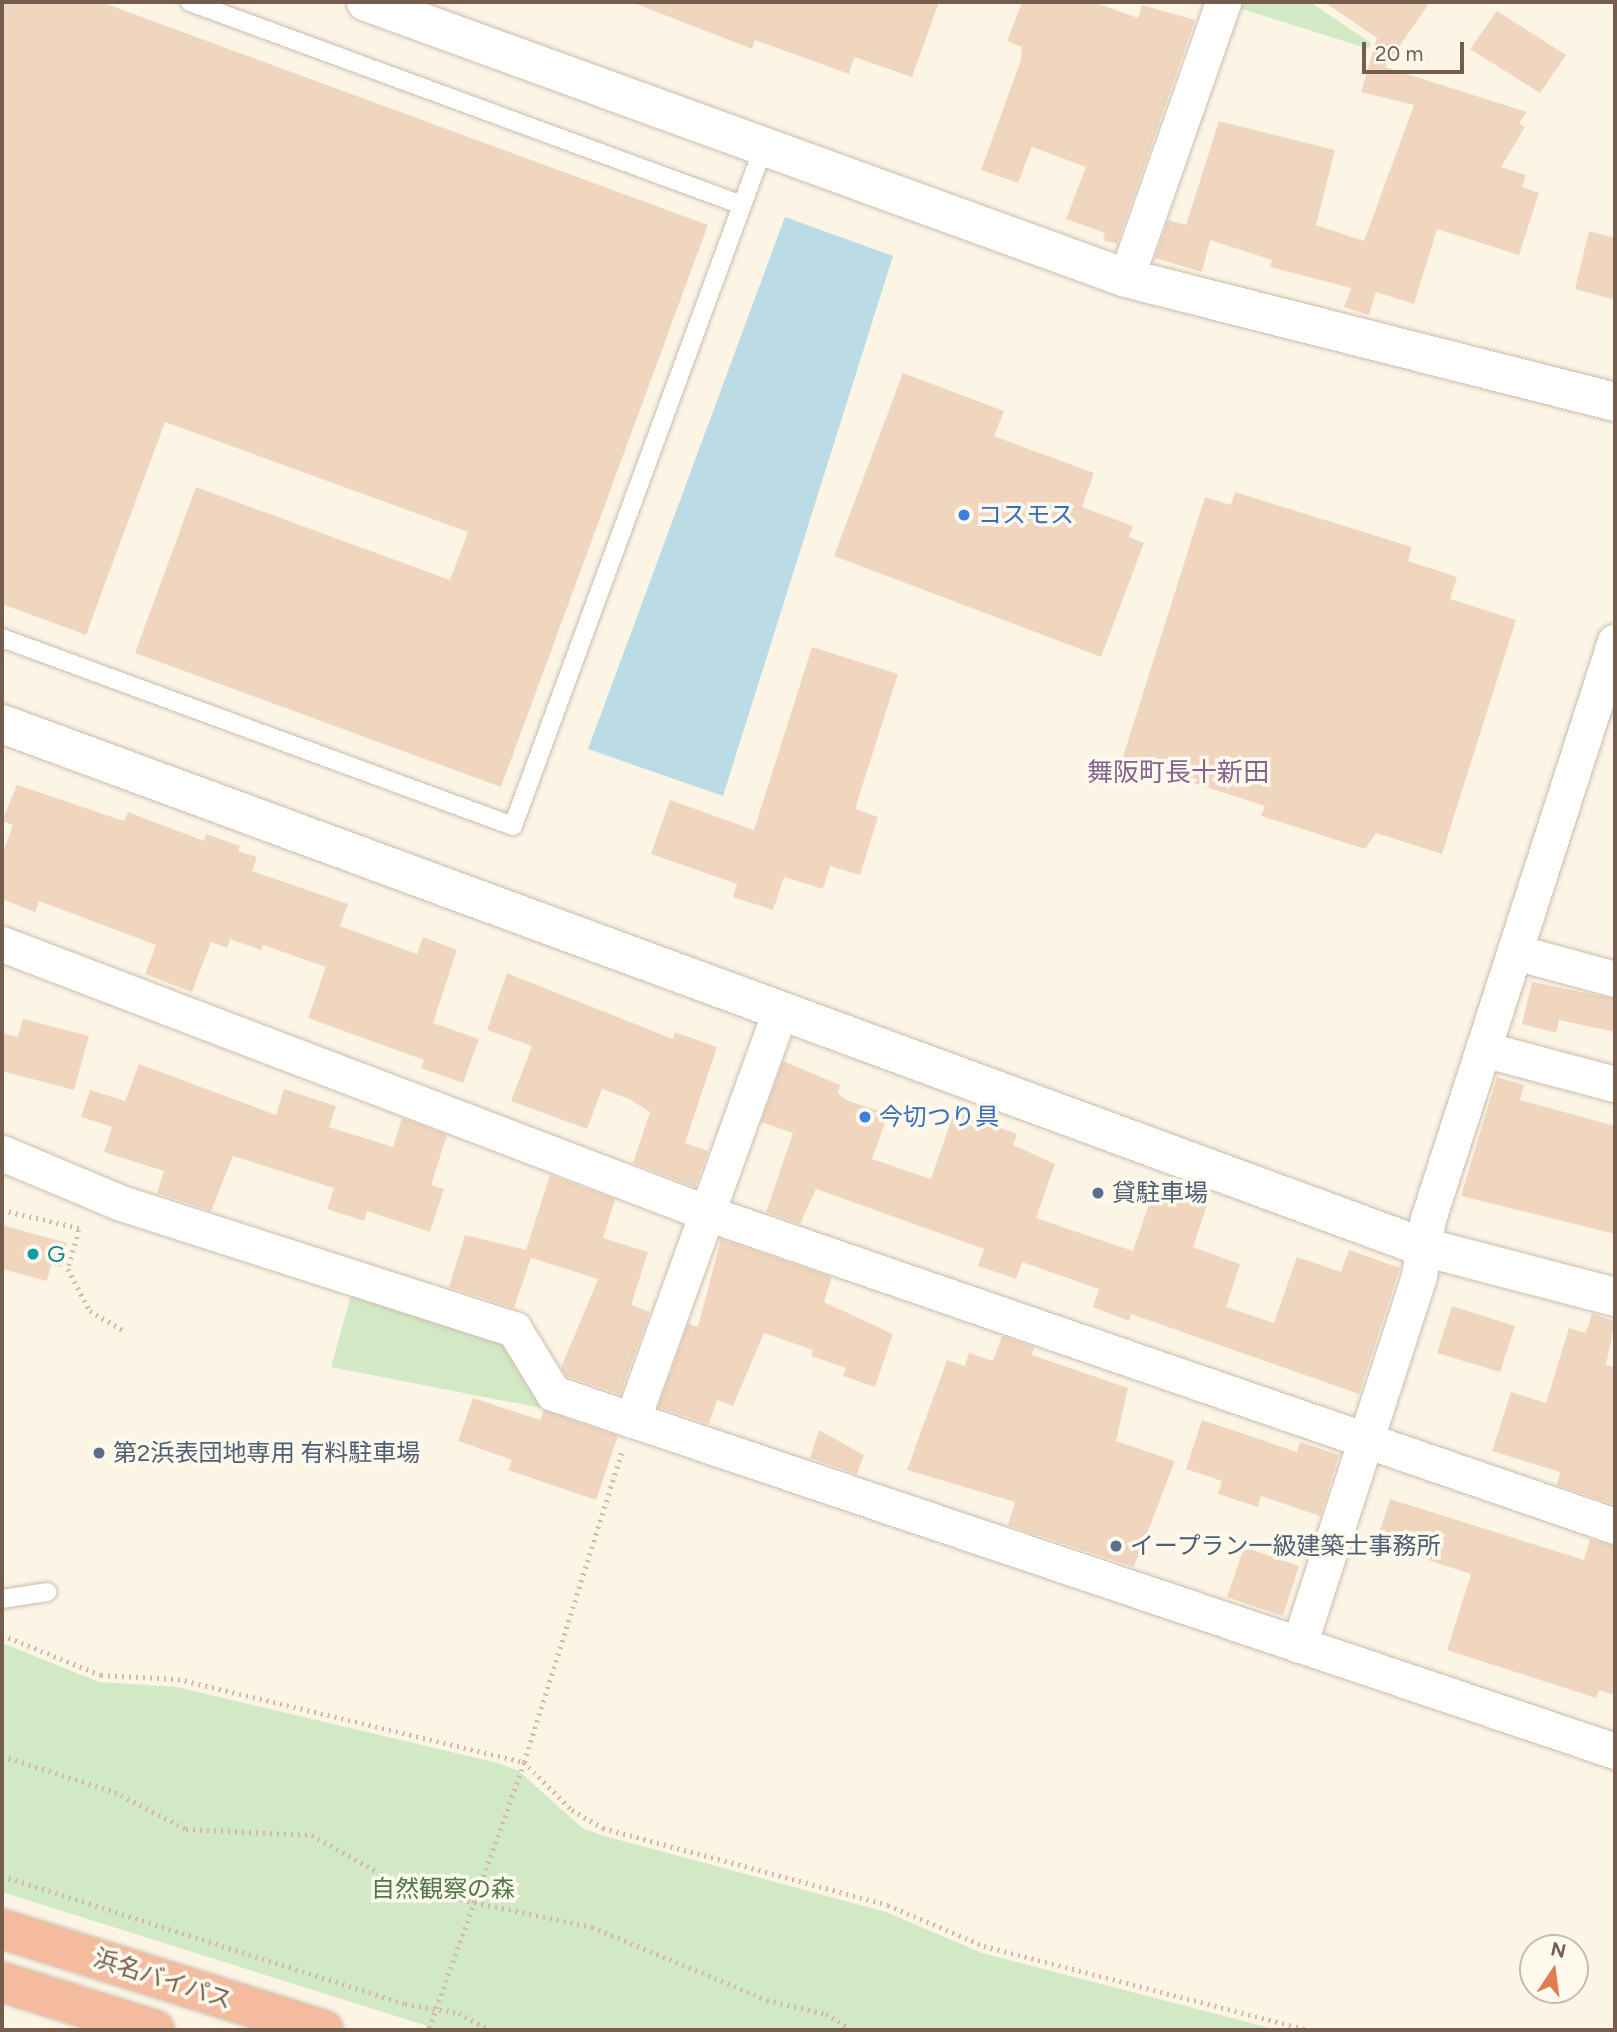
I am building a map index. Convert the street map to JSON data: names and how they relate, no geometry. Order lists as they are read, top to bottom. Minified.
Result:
{"streets":{"highway":["浜名バイパス"]},"districts":["舞阪町長十新田"],"parks":["自然観察の森"],"places":["コスモス","今切つり具","貸駐車場","G","第2浜表団地専用 有料駐車場","イープラン一級建築士事務所"],"scale_bar":"20 m","north":"top"}
